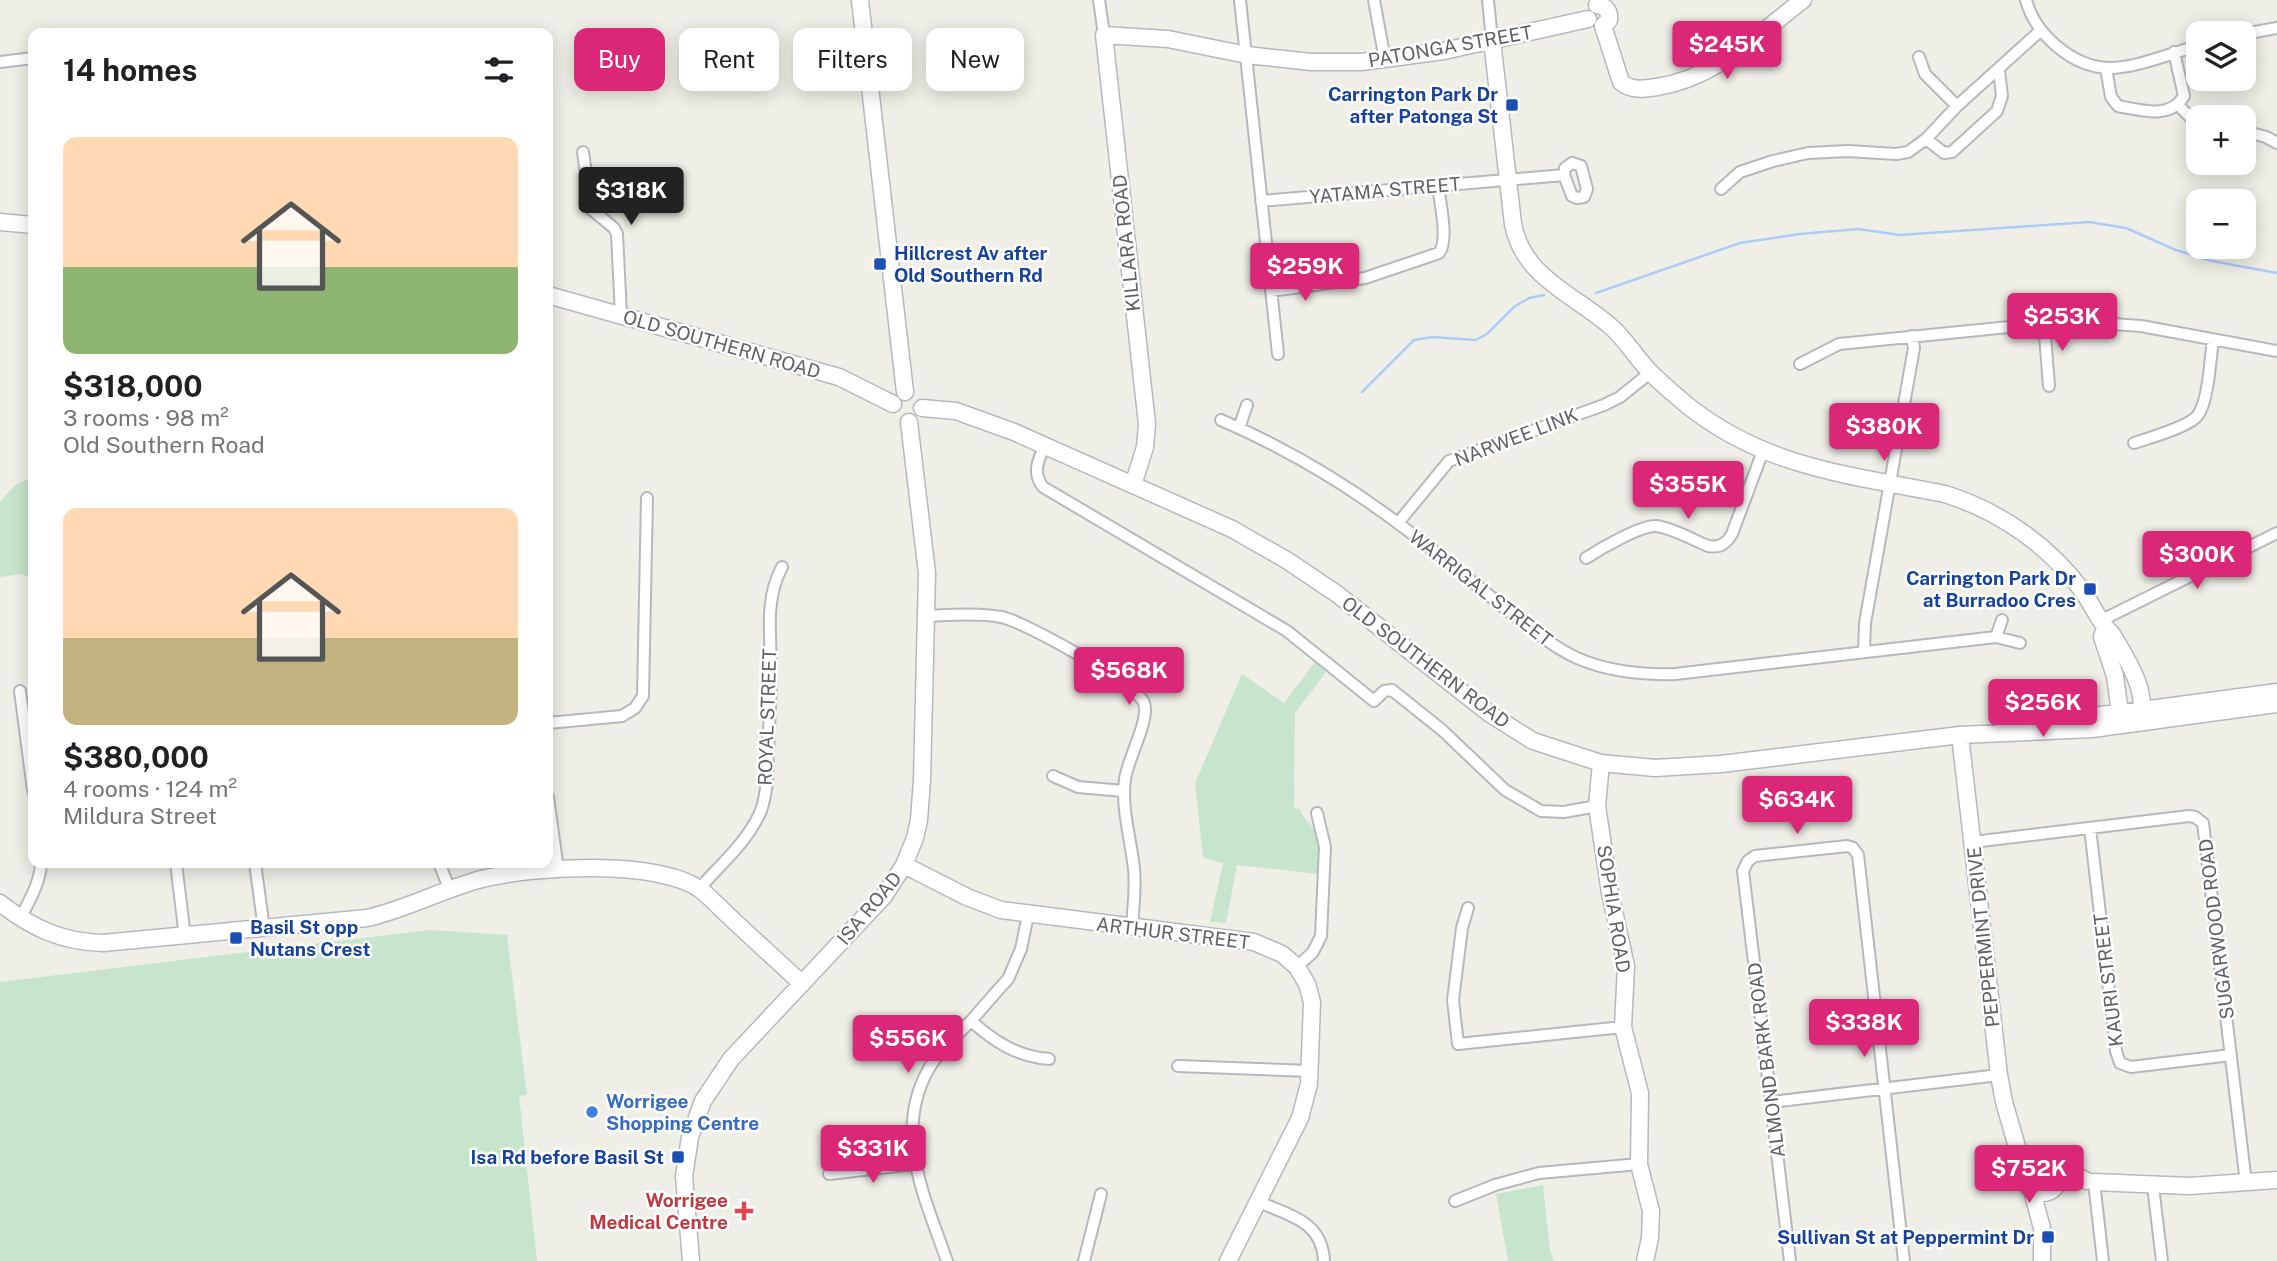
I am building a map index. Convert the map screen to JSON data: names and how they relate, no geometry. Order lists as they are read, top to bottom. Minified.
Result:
{"streets":{"street":["PATONGA STREET","YATAMA STREET","KILLARA ROAD","OLD SOUTHERN ROAD","NARWEE LINK","WARRIGAL STREET","ROYAL STREET","ISA ROAD","SOPHIA ROAD","SUGARWOOD ROAD","ARTHUR STREET","PEPPERMINT DRIVE","KAURI STREET","ALMOND BARK ROAD"]},"crossings":[["PATONGA STREET","KILLARA ROAD"],["KILLARA ROAD","OLD SOUTHERN ROAD"],["OLD SOUTHERN ROAD","ISA ROAD"],["OLD SOUTHERN ROAD","SOPHIA ROAD"],["OLD SOUTHERN ROAD","PEPPERMINT DRIVE"],["NARWEE LINK","WARRIGAL STREET"],["ISA ROAD","ARTHUR STREET"],["SUGARWOOD ROAD","PEPPERMINT DRIVE"],["SUGARWOOD ROAD","KAURI STREET"]],"places":{"transit":["Carrington Park Dr after Patonga St","Hillcrest Av after Old Southern Rd","Carrington Park Dr at Burradoo Cres","Basil St opp Nutans Crest","Isa Rd before Basil St","Sullivan St at Peppermint Dr"],"other":["Worrigee Shopping Centre"],"health":["Worrigee Medical Centre"]},"page":{"map_buttons":["+","−"],"price":["$245K","$318K","$259K","$253K","$380K","$355K","$300K","$568K","$256K","$634K","$338K","$556K","$331K","$752K"],"chip":["Buy","Rent","Filters","New"],"heading":"14 homes","list":[{"name":"$318,000","note":"3 rooms · 98 m² · Old Southern Road"},{"name":"$380,000","note":"4 rooms · 124 m² · Mildura Street"}]}}
